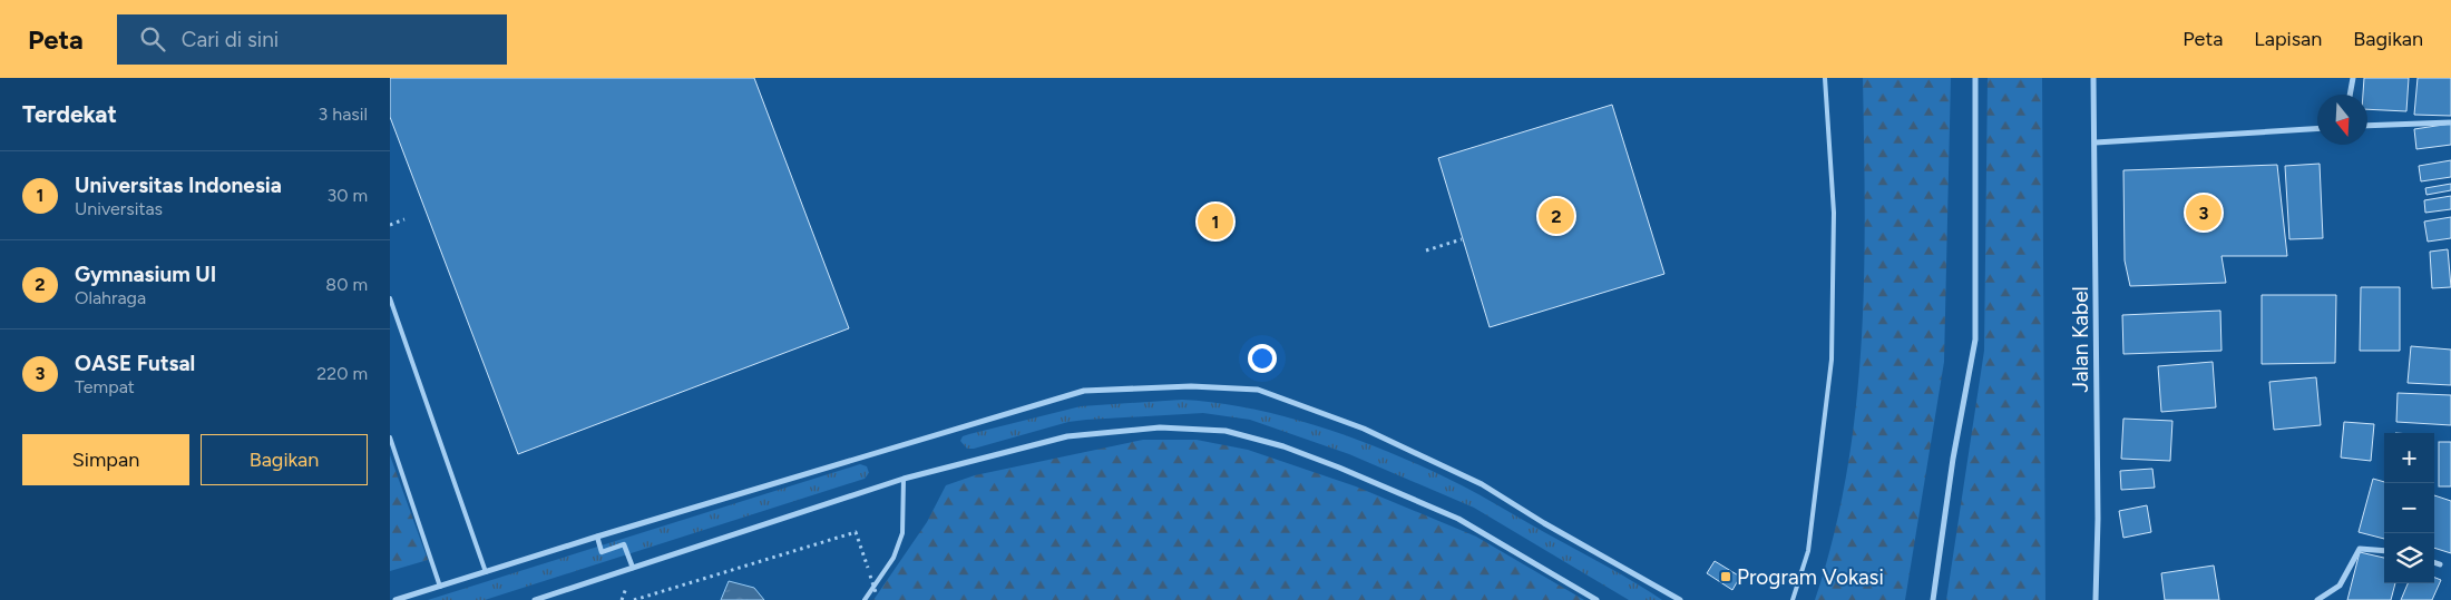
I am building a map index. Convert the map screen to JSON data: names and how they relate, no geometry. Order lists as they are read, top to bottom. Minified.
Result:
{"streets":{"street":["Jalan Kabel"]},"places":{"transit":["Program Vokasi"]},"north":"bottom","page":{"header":"Peta","search":"Cari di sini","nav":["Peta","Lapisan","Bagikan"],"heading":["Terdekat","3 hasil"],"list":[{"mark":"1","name":"Universitas Indonesia","note":"Universitas","value":"30 m"},{"mark":"2","name":"Gymnasium UI","note":"Olahraga","value":"80 m"},{"mark":"3","name":"OASE Futsal","note":"Tempat","value":"220 m"}],"pins":["3","2","1"],"buttons":["Simpan","Bagikan"],"map_buttons":["+","−"]}}
